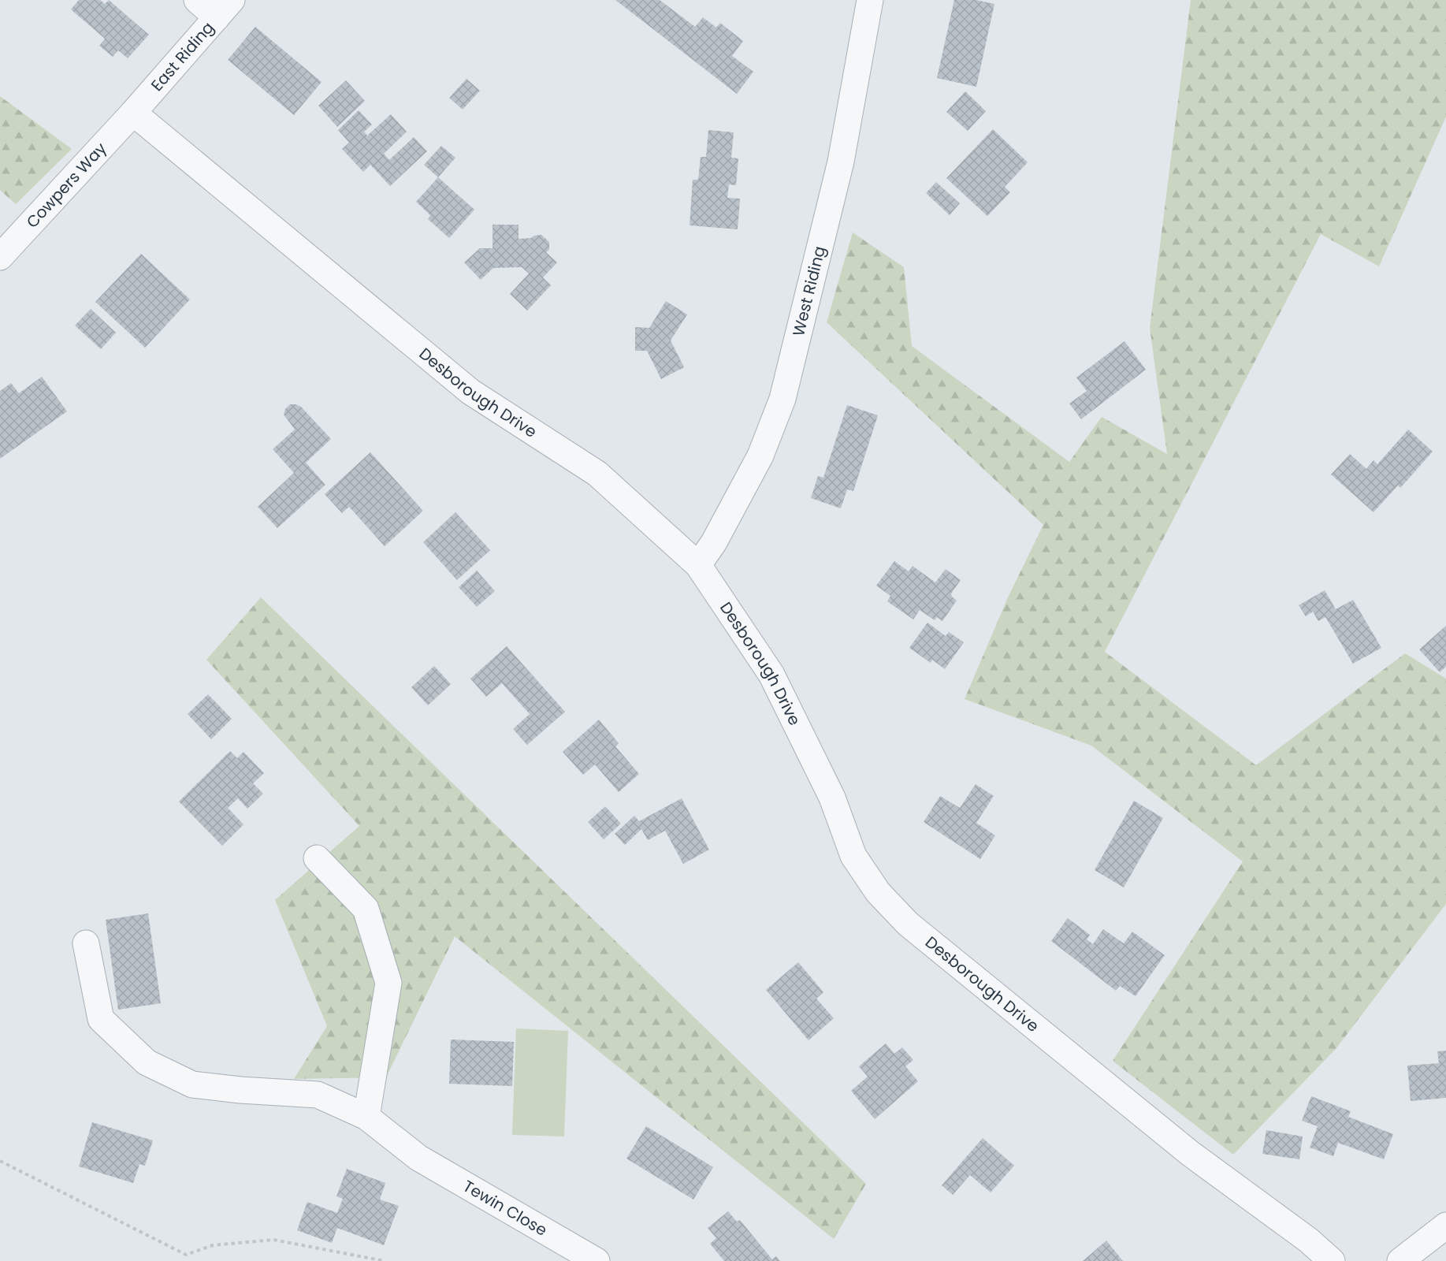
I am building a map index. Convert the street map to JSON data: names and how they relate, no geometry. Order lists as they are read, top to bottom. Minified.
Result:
{"streets":{"street":["East Riding","Cowpers Way","West Riding","Desborough Drive","Tewin Close"]},"crossings":[["East Riding","Cowpers Way"],["East Riding","Desborough Drive"],["Cowpers Way","Desborough Drive"],["West Riding","Desborough Drive"]]}
